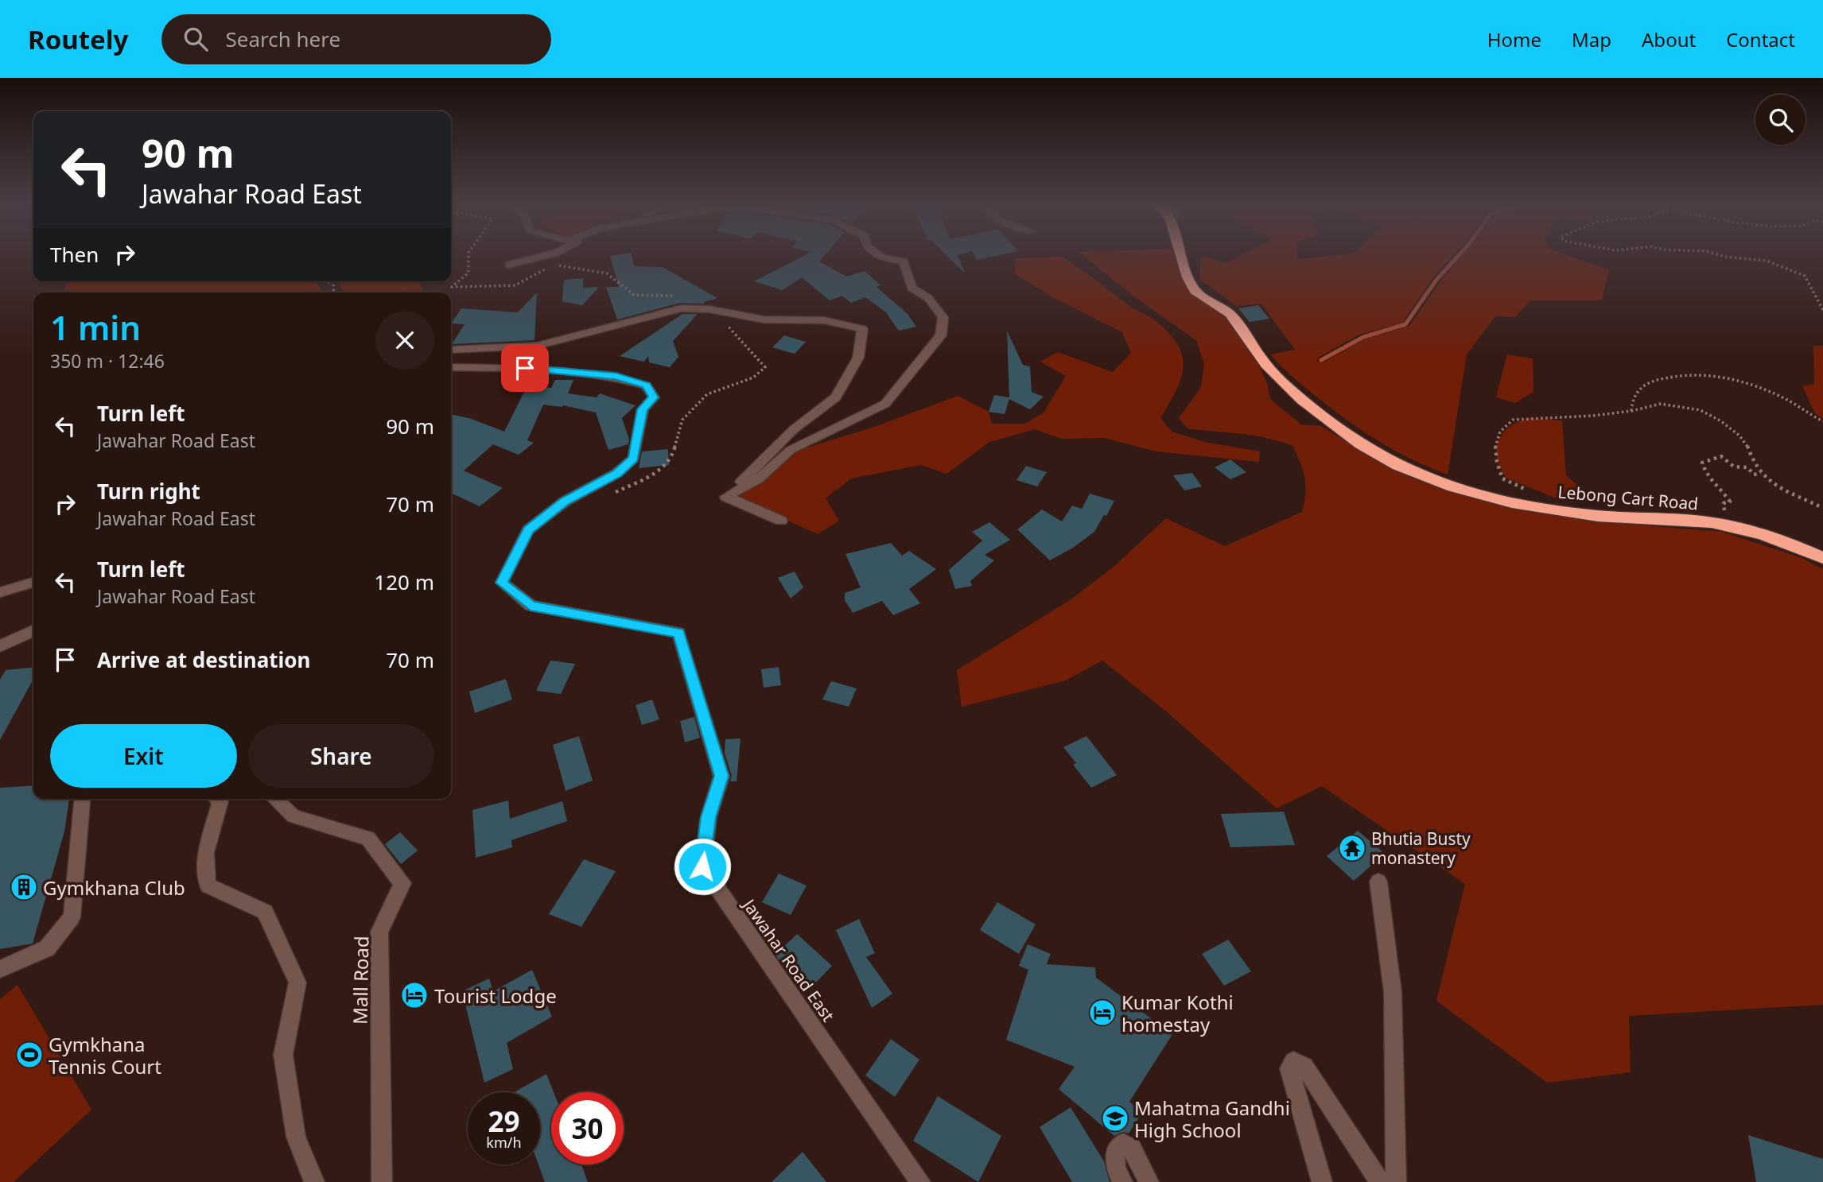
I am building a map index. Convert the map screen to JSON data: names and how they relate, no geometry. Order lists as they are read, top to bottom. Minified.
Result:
{"streets":{"highway":["Lebong Cart Road"],"street":["Jawahar Road East","Mall Road"]},"places":{"temple":["Bhutia Busty monastery"],"building":["Gymkhana Club"],"hotel":["Tourist Lodge","Kumar Kothi homestay"],"sports":["Gymkhana Tennis Court"],"school or university":["Mahatma Gandhi High School"]},"page":{"header":"Routely","search":"Search here","nav":["Home","Map","About","Contact"],"turn":["90 m","Jawahar Road East"],"then":"Then","heading":["1 min","350 m · 12:46"],"list":[{"name":"Turn left","note":"Jawahar Road East","value":"90 m"},{"name":"Turn right","note":"Jawahar Road East","value":"70 m"},{"name":"Turn left","note":"Jawahar Road East","value":"120 m"},{"name":"Arrive at destination","value":"70 m"}],"buttons":["Exit","Share"],"speed":"29 km/h","limit":"30"}}
